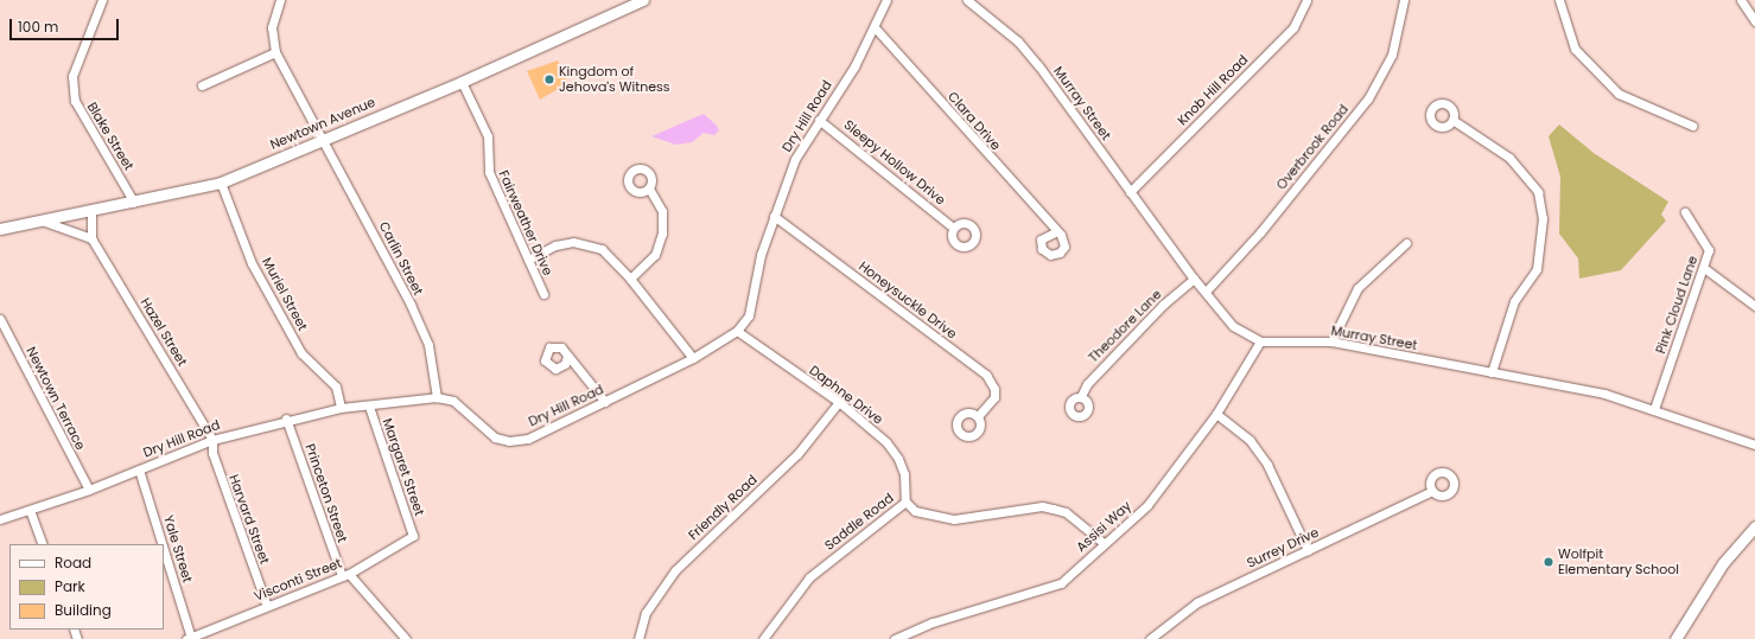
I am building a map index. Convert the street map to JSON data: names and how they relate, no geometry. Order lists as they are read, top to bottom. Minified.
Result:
{"streets":{"main road":["Newtown Avenue"],"street":["Knob Hill Road","Murray Street","Dry Hill Road","Clara Drive","Blake Street","Overbrook Road","Sleepy Hollow Drive","Fairweather Drive","Carlin Street","Muriel Street","Honeysuckle Drive","Pink Cloud Lane","Theodore Lane","Hazel Street","Daphne Drive","Newtown Terrace","Margaret Street","Princeton Street","Friendly Road","Harvard Street","Saddle Road","Assisi Way","Surrey Drive","Yale Street","Visconti Street"]},"crossings":[["Knob Hill Road","Murray Street"],["Murray Street","Overbrook Road"],["Murray Street","Pink Cloud Lane"],["Murray Street","Theodore Lane"],["Murray Street","Assisi Way"],["Dry Hill Road","Clara Drive"],["Dry Hill Road","Sleepy Hollow Drive"],["Dry Hill Road","Carlin Street"],["Dry Hill Road","Muriel Street"],["Dry Hill Road","Honeysuckle Drive"],["Dry Hill Road","Hazel Street"],["Dry Hill Road","Daphne Drive"],["Dry Hill Road","Newtown Terrace"],["Dry Hill Road","Margaret Street"],["Dry Hill Road","Princeton Street"],["Dry Hill Road","Harvard Street"],["Dry Hill Road","Yale Street"],["Newtown Avenue","Blake Street"],["Newtown Avenue","Fairweather Drive"],["Newtown Avenue","Carlin Street"],["Newtown Avenue","Muriel Street"],["Hazel Street","Harvard Street"],["Daphne Drive","Friendly Road"],["Daphne Drive","Saddle Road"],["Margaret Street","Visconti Street"],["Princeton Street","Visconti Street"],["Harvard Street","Visconti Street"],["Saddle Road","Assisi Way"],["Yale Street","Visconti Street"]],"places":["Kingdom of Jehova's Witness","Wolfpit Elementary School"],"legend":["Road","Park","Building"],"scale_bar":"100 m"}
